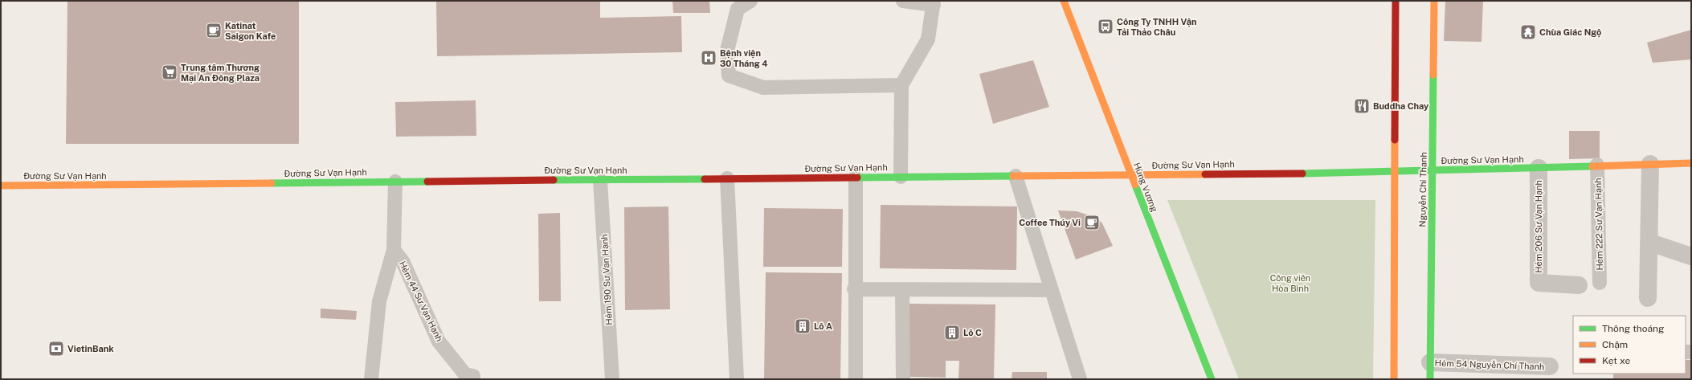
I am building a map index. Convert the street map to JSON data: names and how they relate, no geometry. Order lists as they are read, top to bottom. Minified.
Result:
{"streets":{"street":["Đường Sư Vạn Hạnh","Hùng Vương","Nguyễn Chí Thanh","Hẻm 206 Sư Vạn Hạnh","Hẻm 54 Nguyễn Chí Thanh"],"lane":["Hẻm 222 Sư Vạn Hạnh","Hẻm 190 Sư Vạn Hạnh","Hẻm 44 Sư Vạn Hạnh"]},"crossings":[["Đường Sư Vạn Hạnh","Hùng Vương"],["Đường Sư Vạn Hạnh","Nguyễn Chí Thanh"],["Đường Sư Vạn Hạnh","Hẻm 222 Sư Vạn Hạnh"],["Đường Sư Vạn Hạnh","Hẻm 206 Sư Vạn Hạnh"],["Đường Sư Vạn Hạnh","Hẻm 190 Sư Vạn Hạnh"],["Nguyễn Chí Thanh","Hẻm 54 Nguyễn Chí Thanh"]],"parks":["Công viên Hòa Bình"],"places":{"bus stop":["Công Ty TNHH Vận Tải Thảo Châu"],"cafe":["Katinat Saigon Kafe","Coffee Thúy Vi"],"temple":["Chùa Giác Ngộ"],"hospital":["Bệnh viện 30 Tháng 4"],"supermarket":["Trung tâm Thương Mại An Đông Plaza"],"restaurant":["Buddha Chay"],"building":["Lô A","Lô C"],"bank":["VietinBank"]},"legend":["Thông thoáng","Chậm","Kẹt xe"]}
